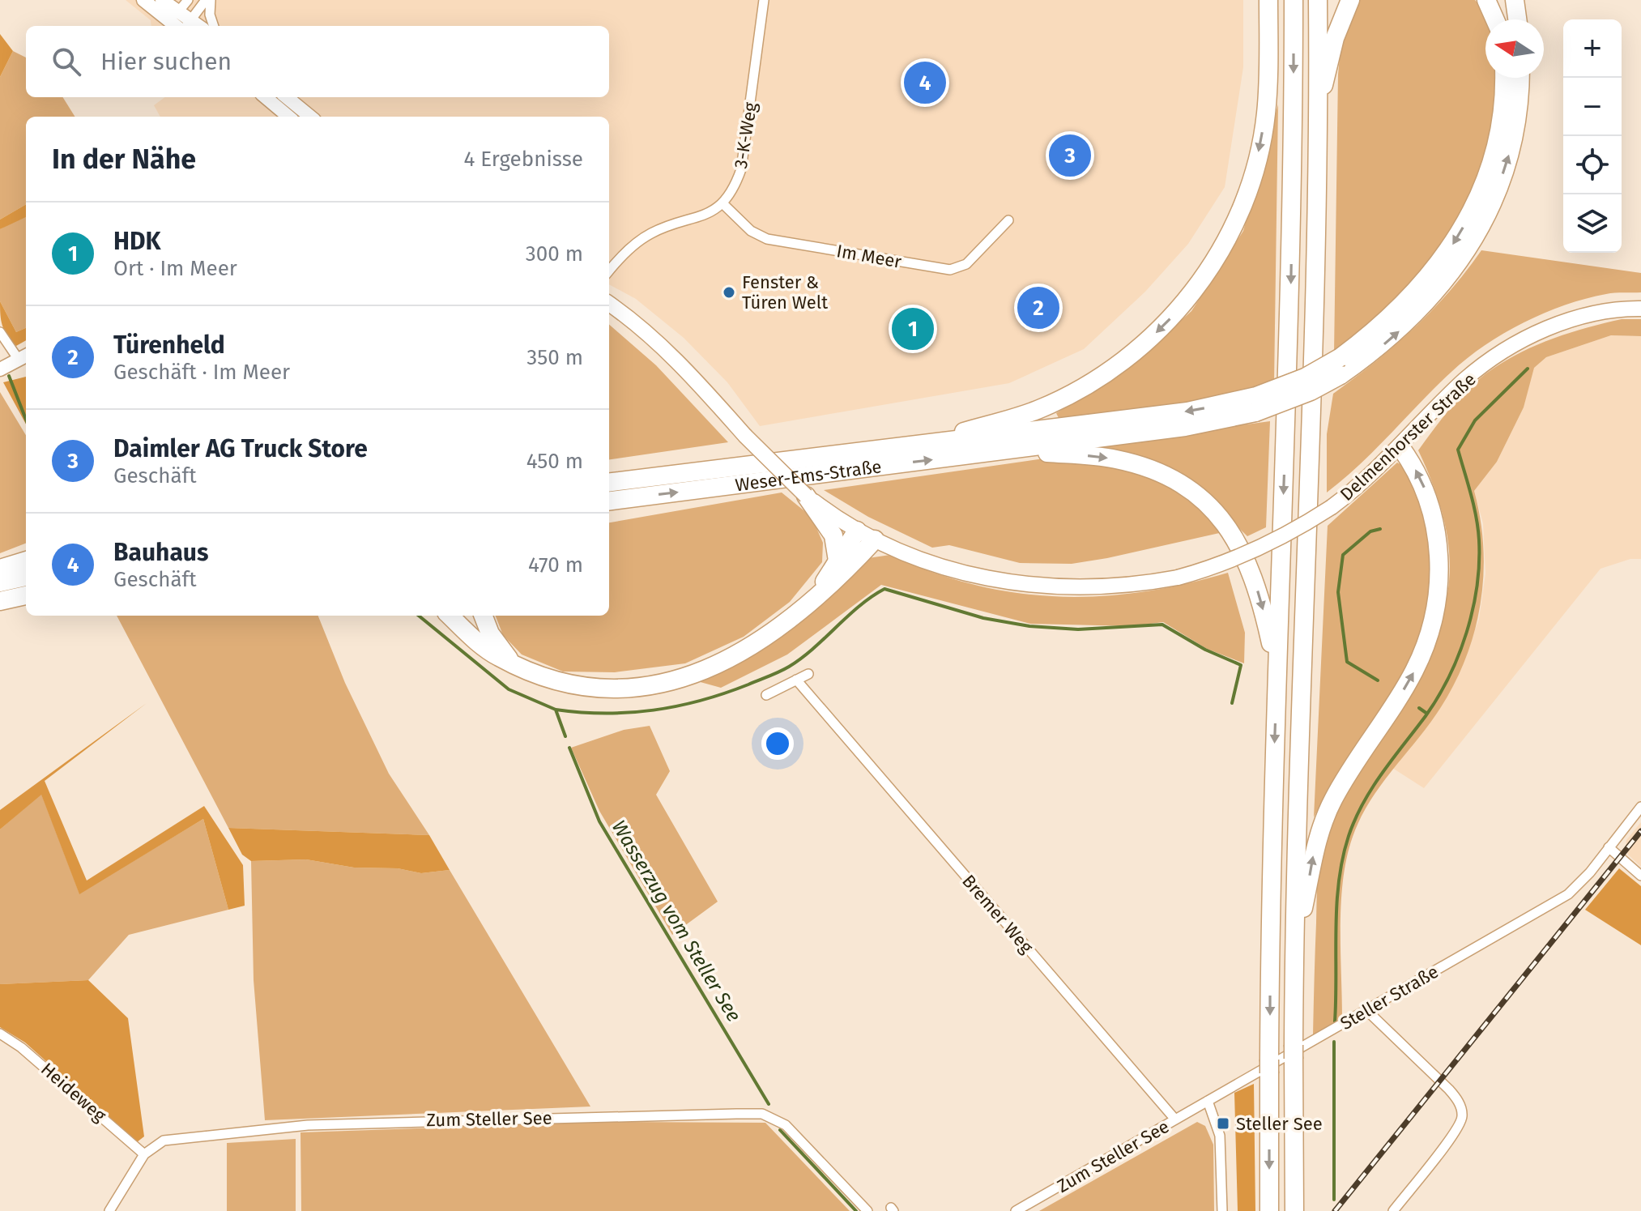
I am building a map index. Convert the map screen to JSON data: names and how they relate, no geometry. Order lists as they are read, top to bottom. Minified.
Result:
{"streets":{"highway":["Weser-Ems-Straße"],"main road":["Delmenhorster Straße"],"street":["3-K-Weg","Im Meer","Bremer Weg","Steller Straße","Heideweg","Zum Steller See"]},"crossings":[["3-K-Weg","Im Meer"],["Bremer Weg","Zum Steller See"],["Heideweg","Zum Steller See"]],"water":["Wasserzug vom Steller See"],"places":{"other":["Fenster & Türen Welt"],"transit":["Steller See"]},"north":"left","page":{"map_buttons":["+","−"],"search":"Hier suchen","pins":["4","3","2","1"],"heading":["In der Nähe","4 Ergebnisse"],"list":[{"mark":"1","name":"HDK","note":"Ort · Im Meer","value":"300 m"},{"mark":"2","name":"Türenheld","note":"Geschäft · Im Meer","value":"350 m"},{"mark":"3","name":"Daimler AG Truck Store","note":"Geschäft","value":"450 m"},{"mark":"4","name":"Bauhaus","note":"Geschäft","value":"470 m"}]}}
